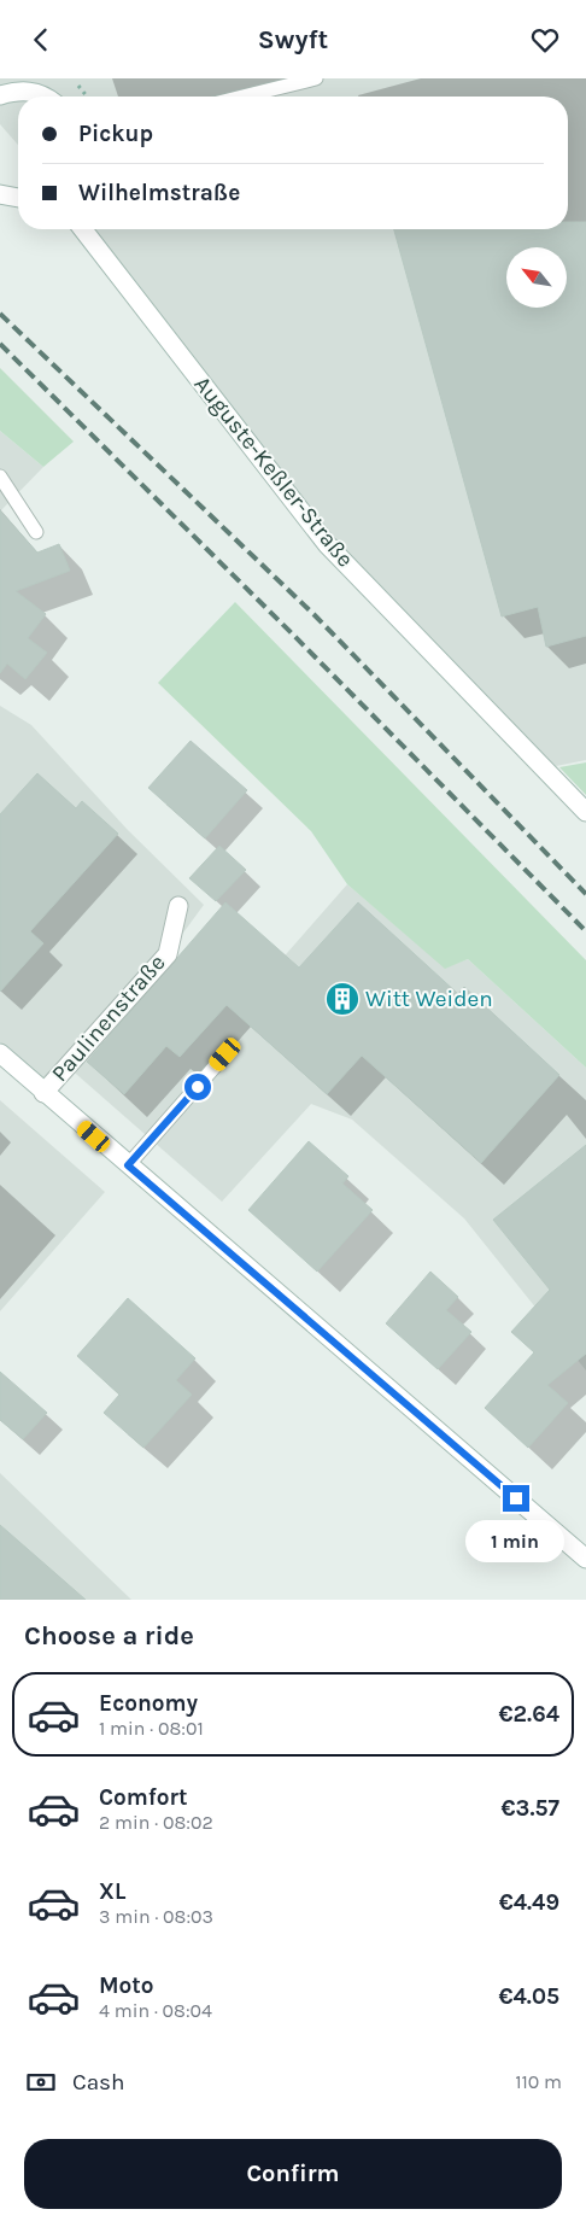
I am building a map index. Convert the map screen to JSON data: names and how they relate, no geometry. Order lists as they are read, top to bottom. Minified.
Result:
{"streets":{"street":["Auguste-Keßler-Straße","Paulinenstraße"]},"places":{"building":["Witt Weiden"]},"north":"top left","page":{"header":"Swyft","banner":["Pickup","Wilhelmstraße"],"bubble":"1 min","heading":"Choose a ride","list":[{"name":"Economy","note":"1 min · 08:01","value":"€2.64"},{"name":"Comfort","note":"2 min · 08:02","value":"€3.57"},{"name":"XL","note":"3 min · 08:03","value":"€4.49"},{"name":"Moto","note":"4 min · 08:04","value":"€4.05"}],"pay":["Cash","110 m"],"buttons":"Confirm"}}
